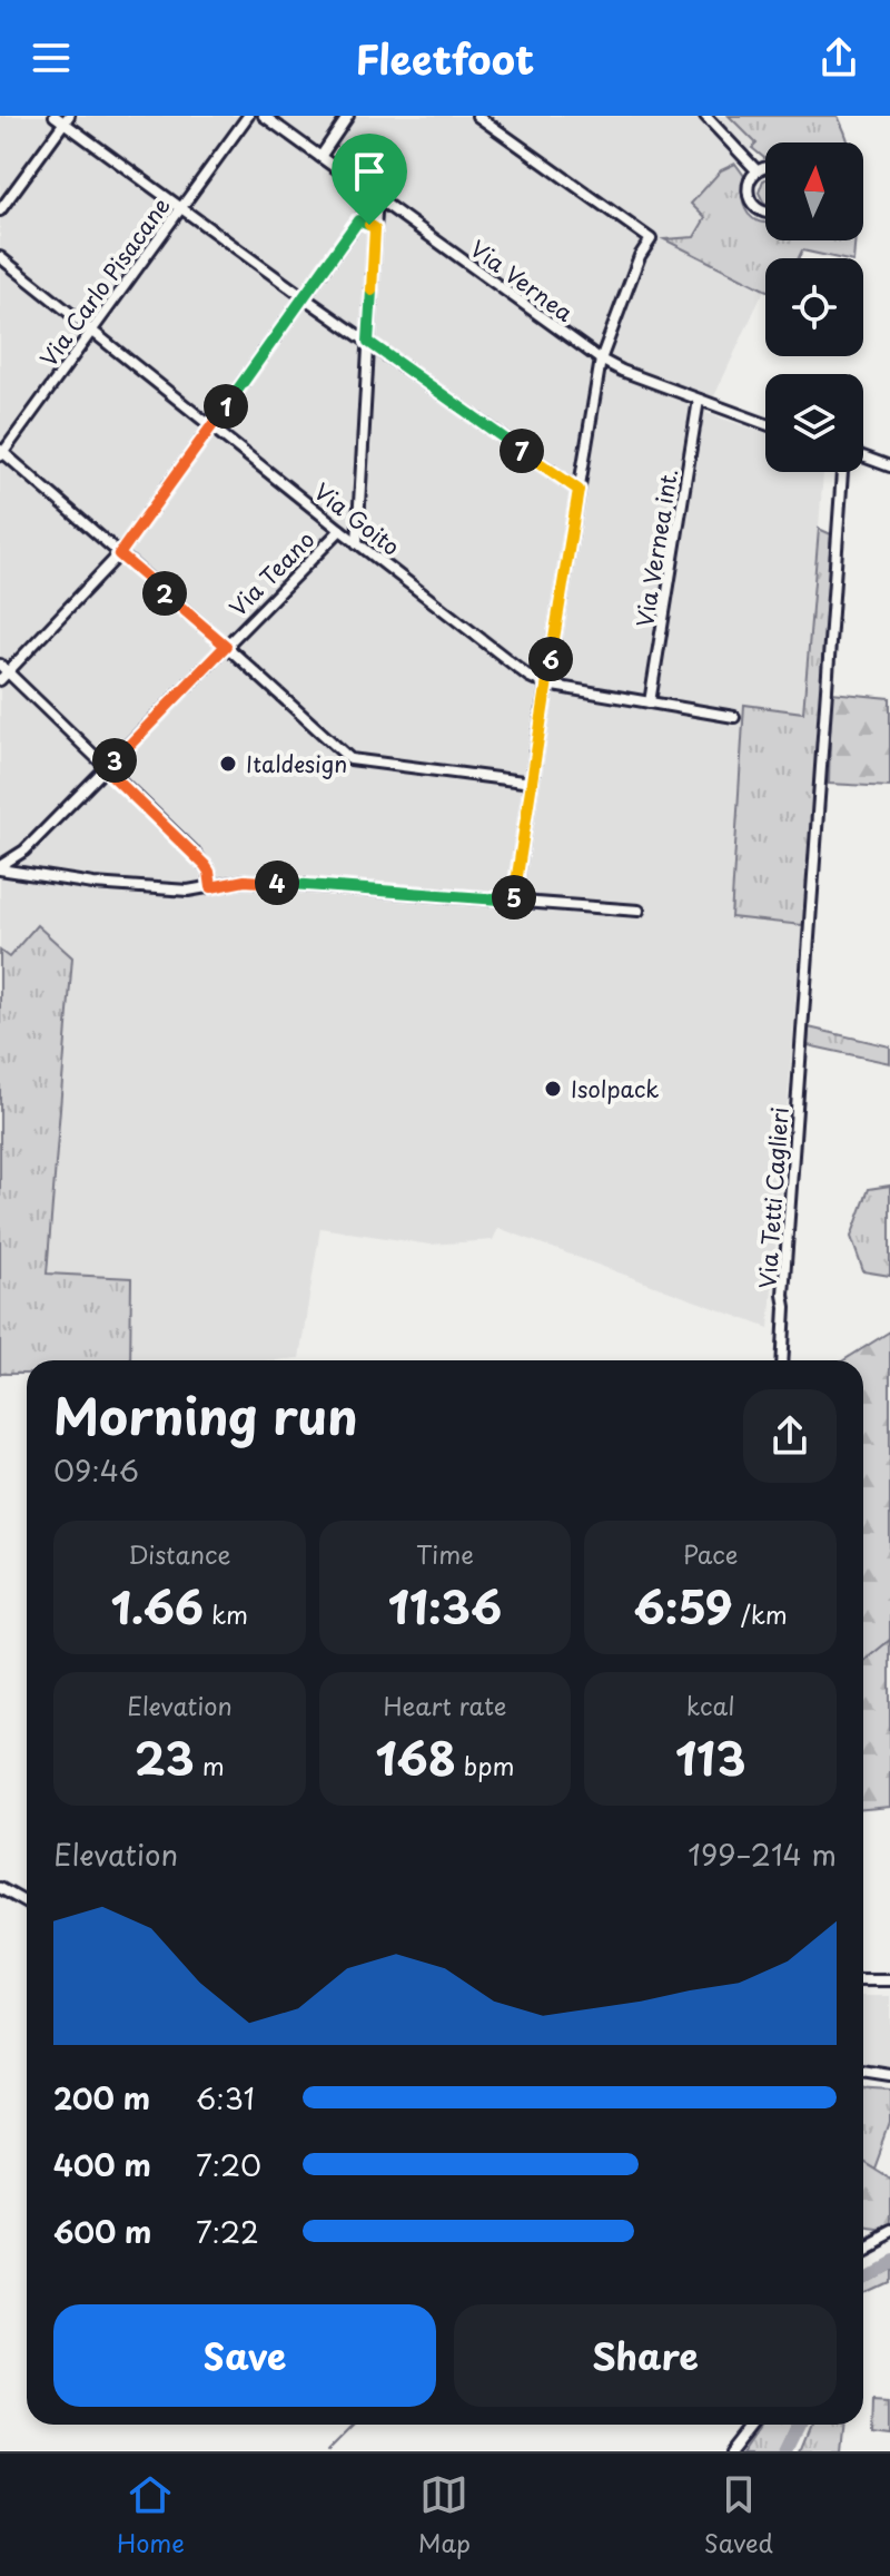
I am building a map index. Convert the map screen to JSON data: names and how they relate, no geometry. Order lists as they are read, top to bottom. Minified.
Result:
{"streets":{"street":["Via Vernea","Via Carlo Pisacane","Via Goito","Via Vernea int.","Via Teano","Via Tetti Caglieri"]},"crossings":[["Via Vernea","Via Vernea int."],["Via Carlo Pisacane","Via Goito"],["Via Goito","Via Vernea int."],["Via Goito","Via Teano"]],"places":["Italdesign","Isolpack"],"north":"top","page":{"header":"Fleetfoot","pins":["1","7","2","6","3","4","5"],"heading":["Morning run","09:46"],"stats":[["Distance","1.66 km"],["Time","11:36"],["Pace","6:59 /km"],["Elevation","23 m"],["Heart rate","168 bpm"],["kcal","113"]],"chart":["Elevation","199–214 m"],"list":[{"name":"200 m","note":"6:31"},{"name":"400 m","note":"7:20"},{"name":"600 m","note":"7:22"}],"buttons":["Save","Share"],"tabs":["Home","Map","Saved"]}}
